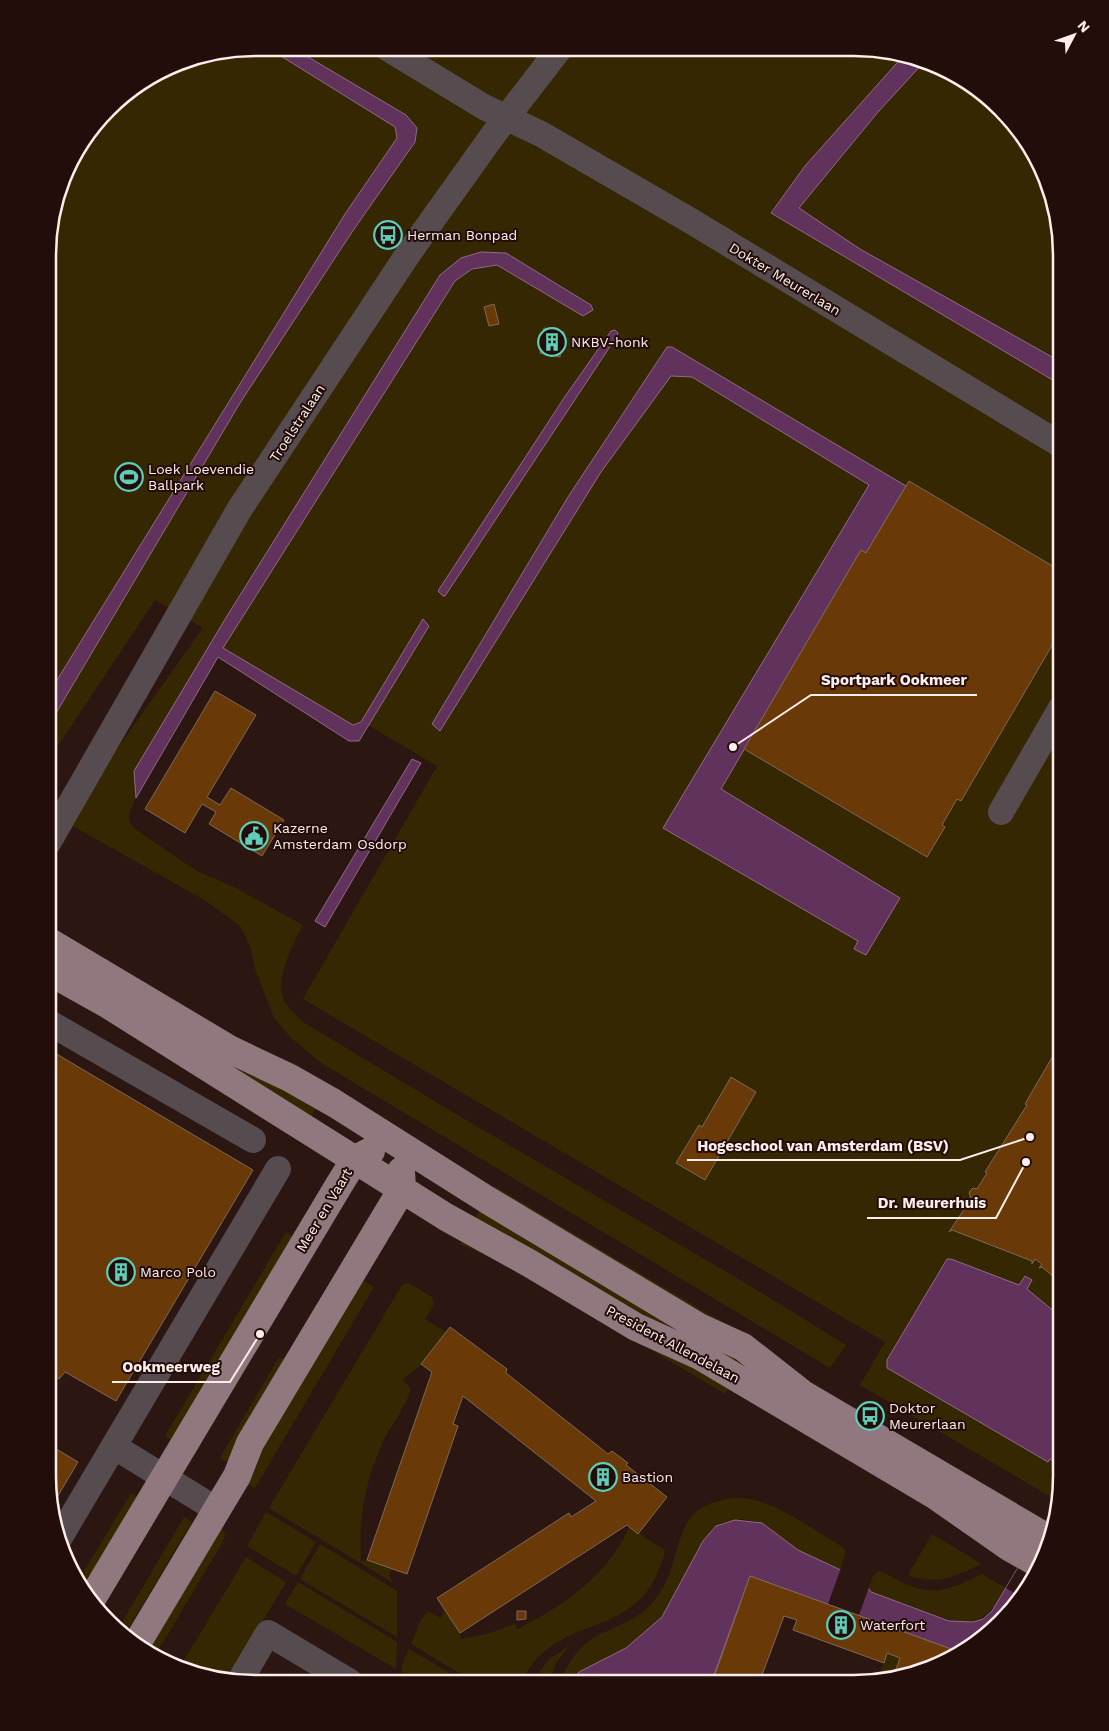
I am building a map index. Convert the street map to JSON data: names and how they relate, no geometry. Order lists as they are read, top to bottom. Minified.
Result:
{"streets":{"main road":["Meer en Vaart","President Allendelaan"],"street":["Dokter Meurerlaan","Troelstralaan"]},"crossings":[["Dokter Meurerlaan","Troelstralaan"],["Meer en Vaart","President Allendelaan"]],"places":{"bus stop":["Herman Bonpad","Doktor Meurerlaan"],"building":["NKBV-honk","Marco Polo","Bastion","Waterfort"],"sports":["Loek Loevendie Ballpark"],"other":["Sportpark Ookmeer","Hogeschool van Amsterdam (BSV)","Dr. Meurerhuis","Ookmeerweg"],"public building":["Kazerne Amsterdam Osdorp"]},"north":"top right"}
